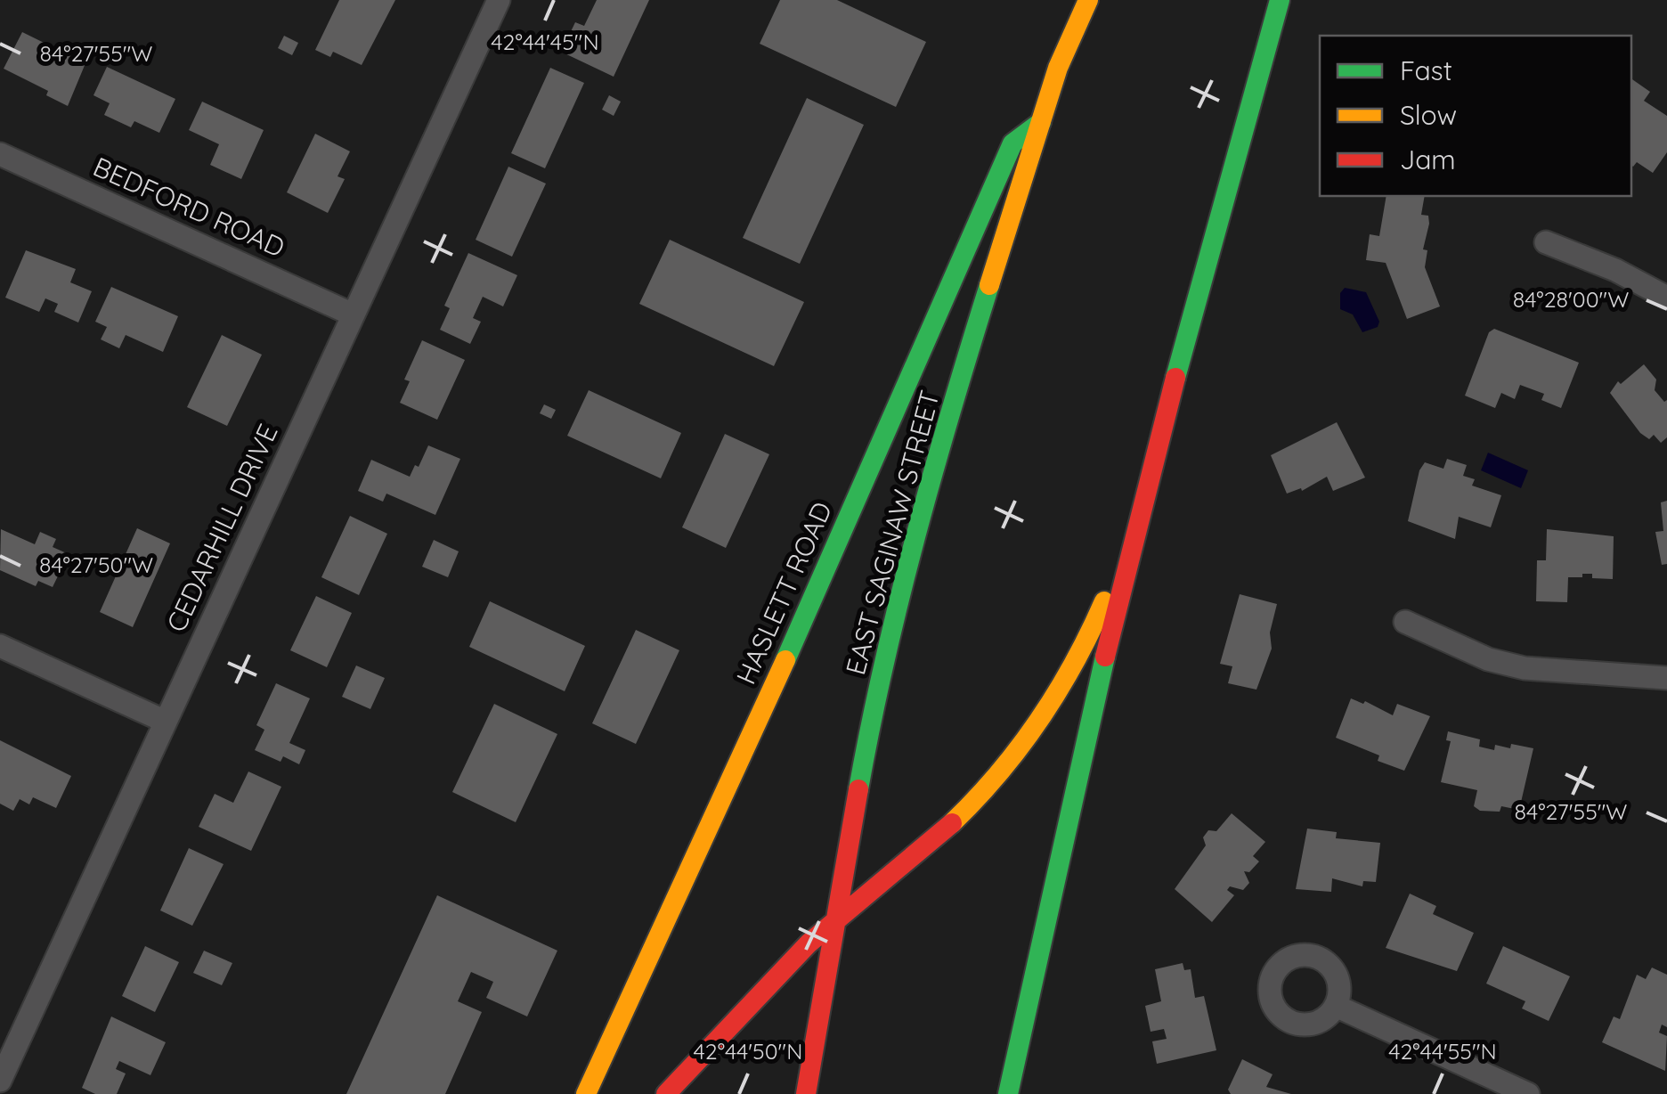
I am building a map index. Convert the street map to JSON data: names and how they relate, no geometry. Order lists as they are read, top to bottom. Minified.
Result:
{"streets":{"main road":["EAST SAGINAW STREET","HASLETT ROAD"],"street":["BEDFORD ROAD","CEDARHILL DRIVE"]},"crossings":[["BEDFORD ROAD","CEDARHILL DRIVE"],["EAST SAGINAW STREET","HASLETT ROAD"]],"legend":["Fast","Slow","Jam"],"coordinates":["42°44'45\"N","84°27'55\"W","84°28'00\"W","84°27'50\"W","42°44'50\"N","42°44'55\"N"]}
